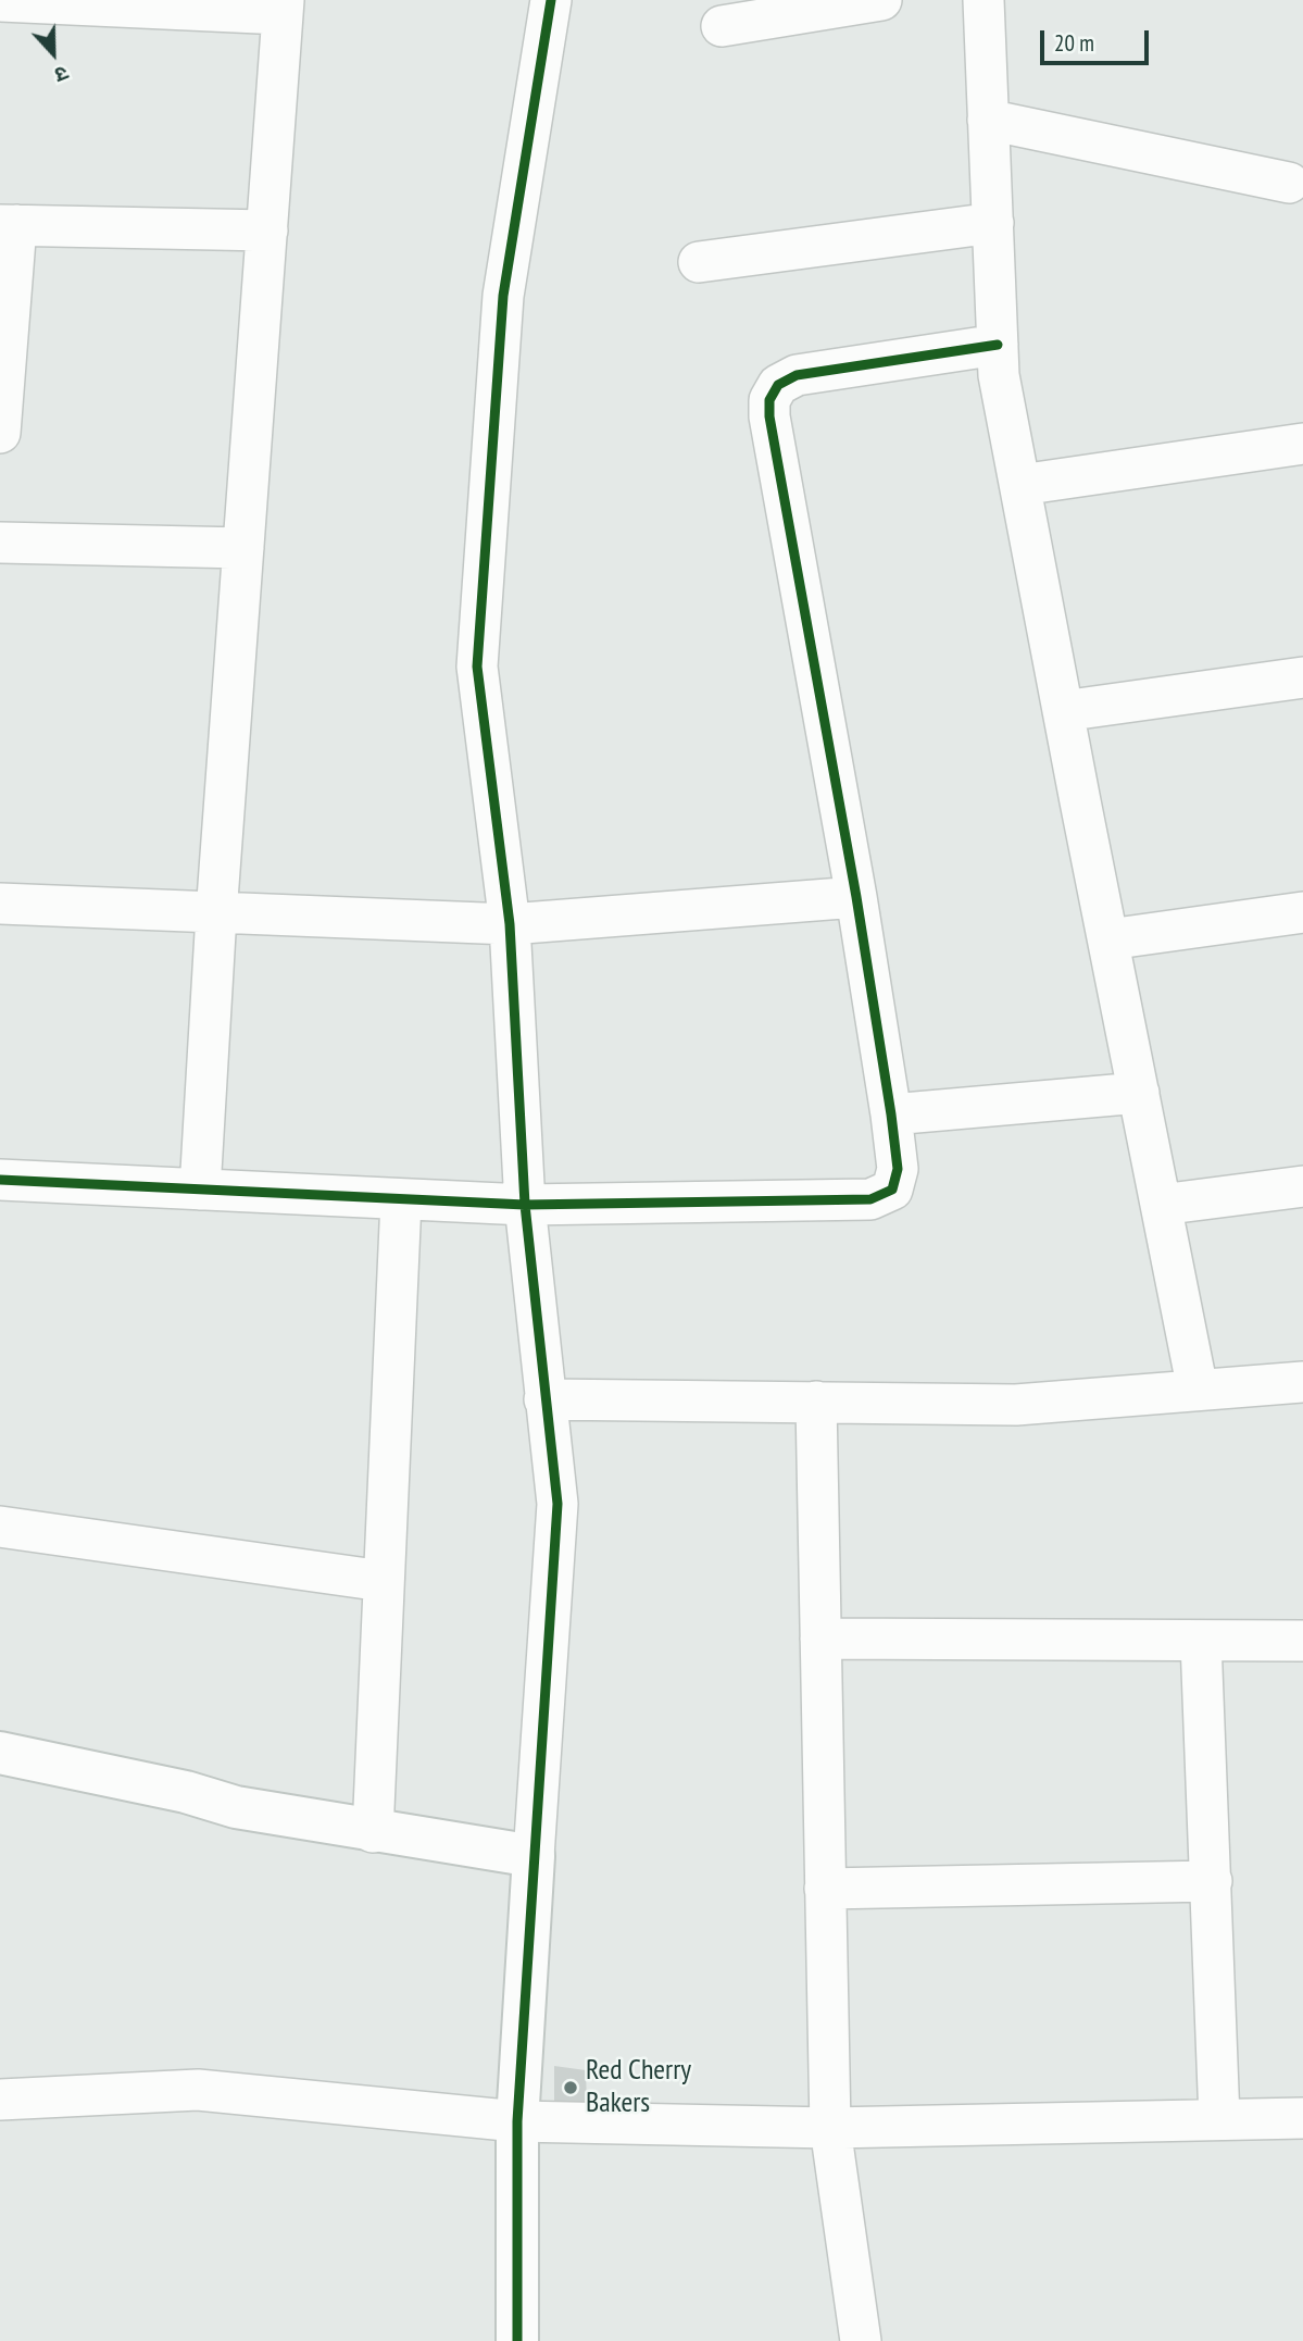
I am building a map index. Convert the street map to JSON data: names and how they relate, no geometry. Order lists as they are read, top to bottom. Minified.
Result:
{"places":["Red Cherry Bakers"],"scale_bar":"20 m","north":"bottom"}
